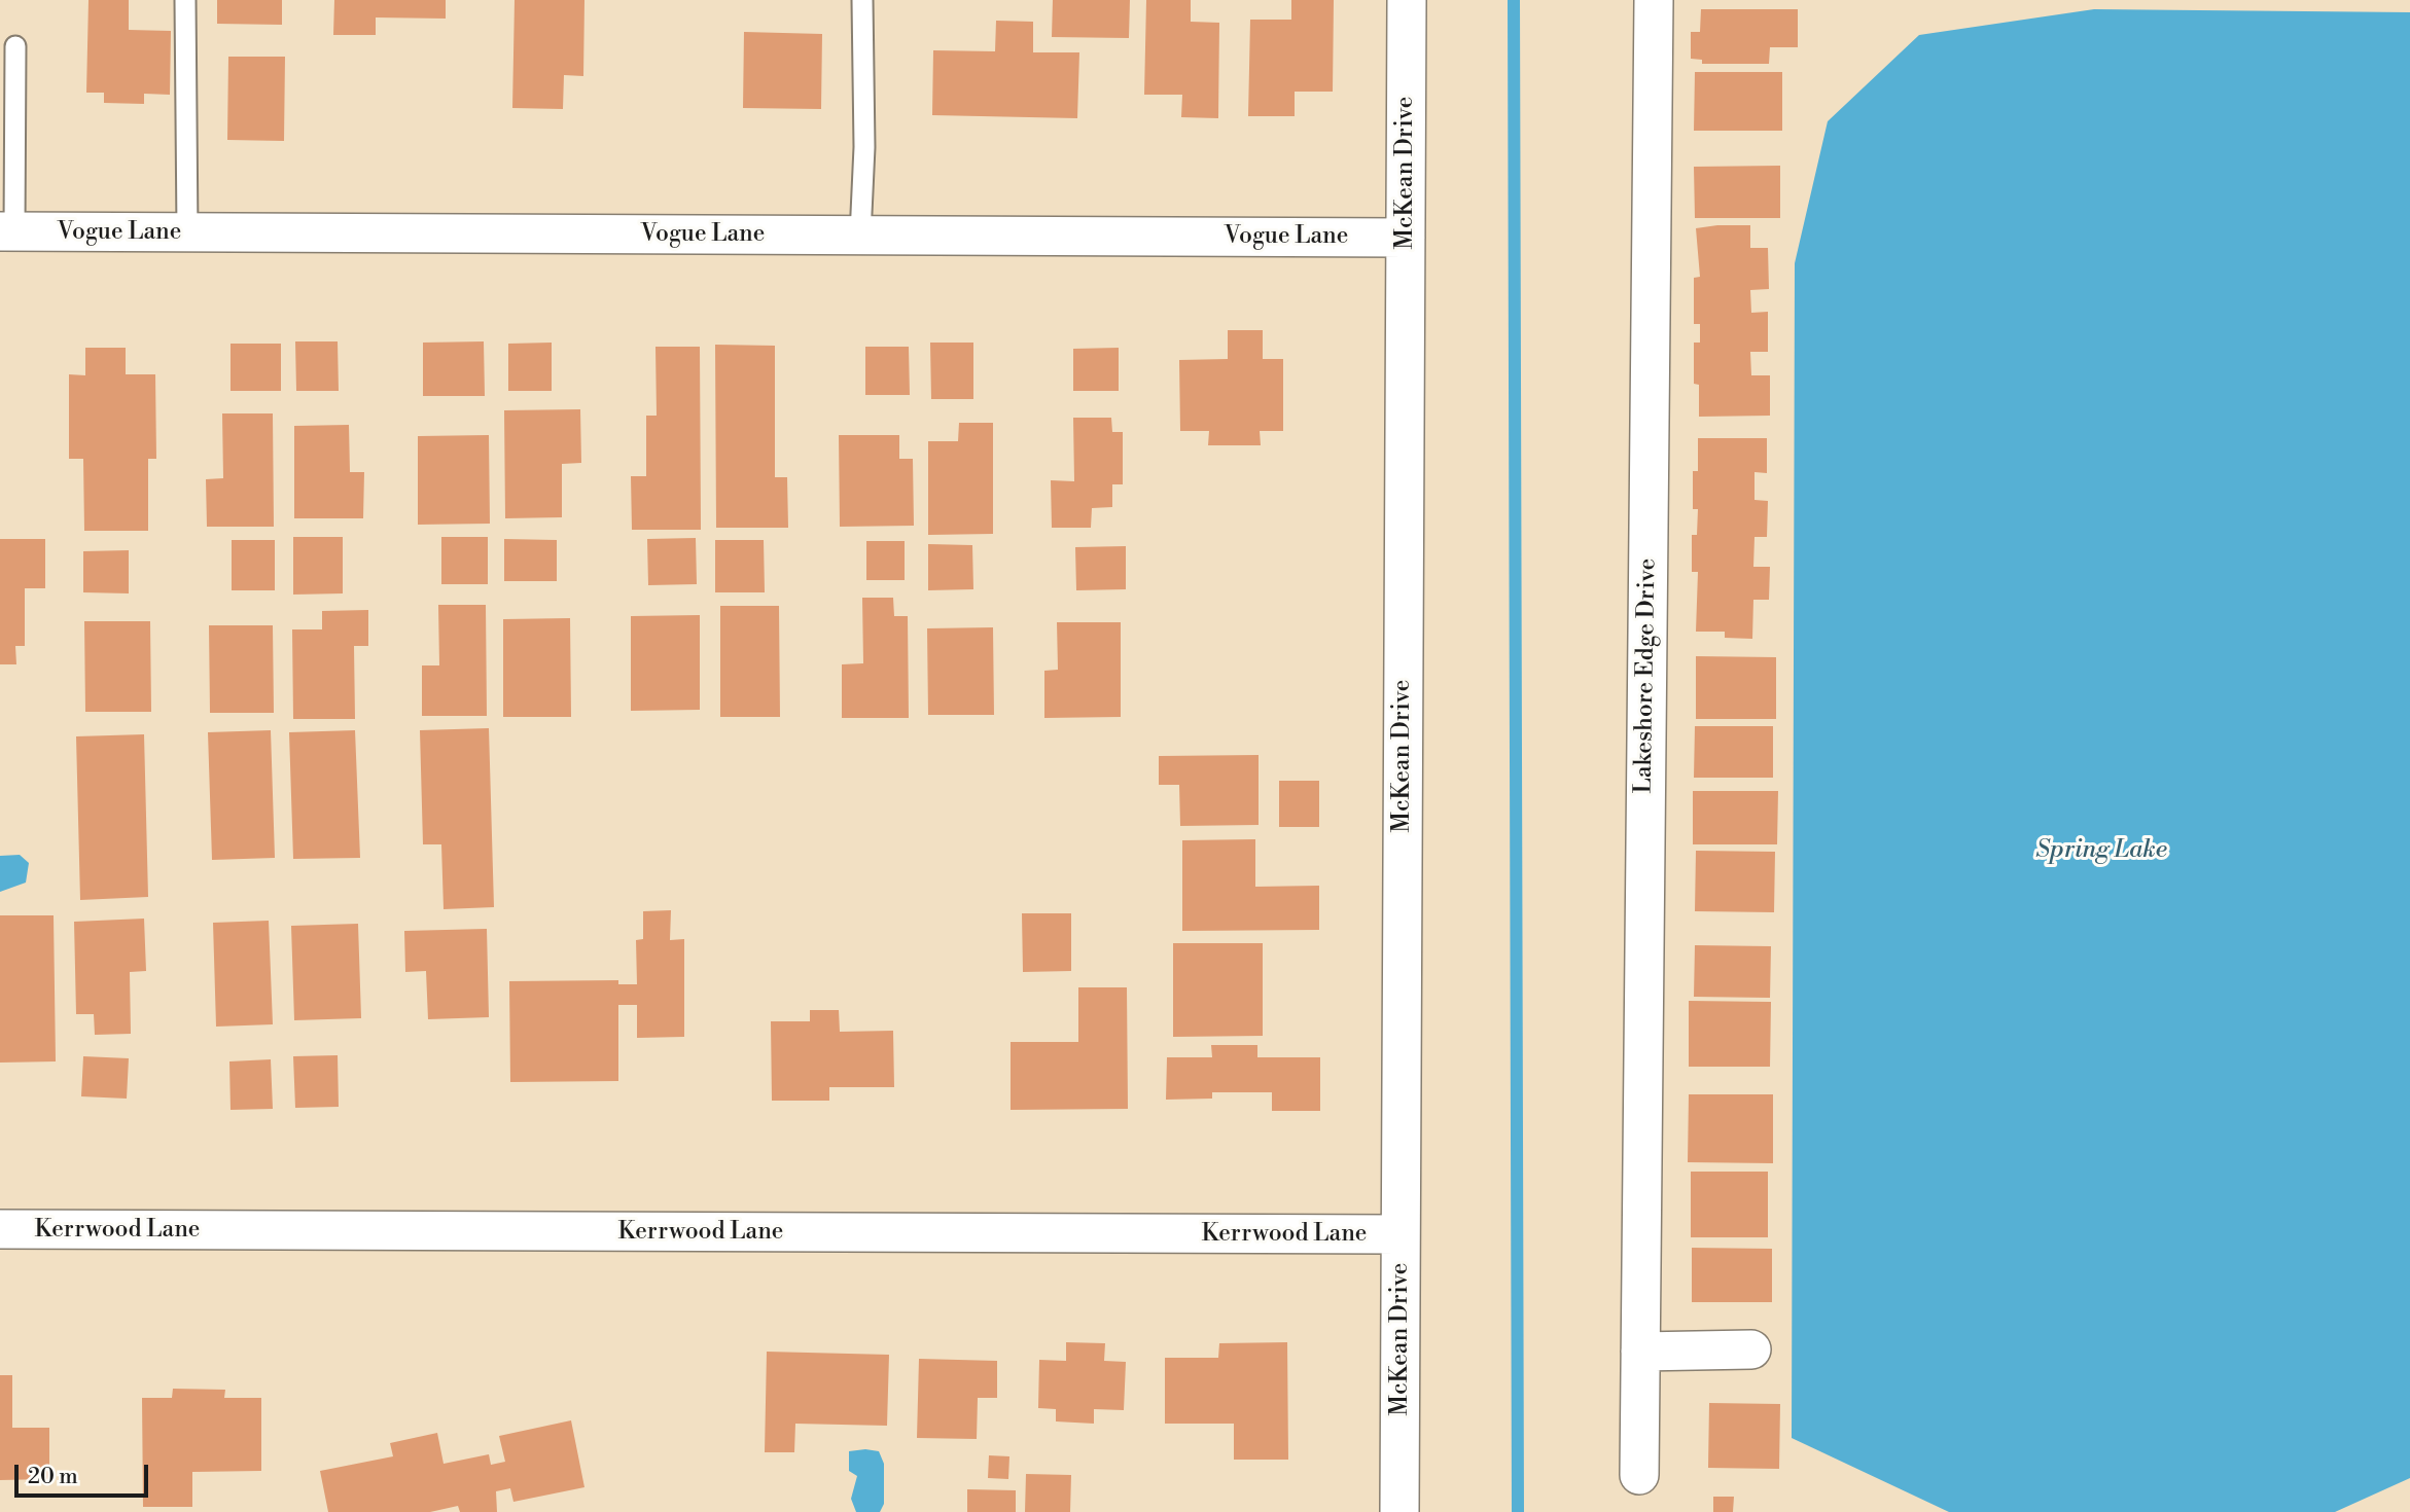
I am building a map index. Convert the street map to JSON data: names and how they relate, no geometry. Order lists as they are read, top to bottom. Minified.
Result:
{"streets":{"street":["McKean Drive","Vogue Lane","Lakeshore Edge Drive","Kerrwood Lane"]},"crossings":[["McKean Drive","Vogue Lane"],["McKean Drive","Kerrwood Lane"]],"water":["Spring Lake"],"scale_bar":"20 m"}
